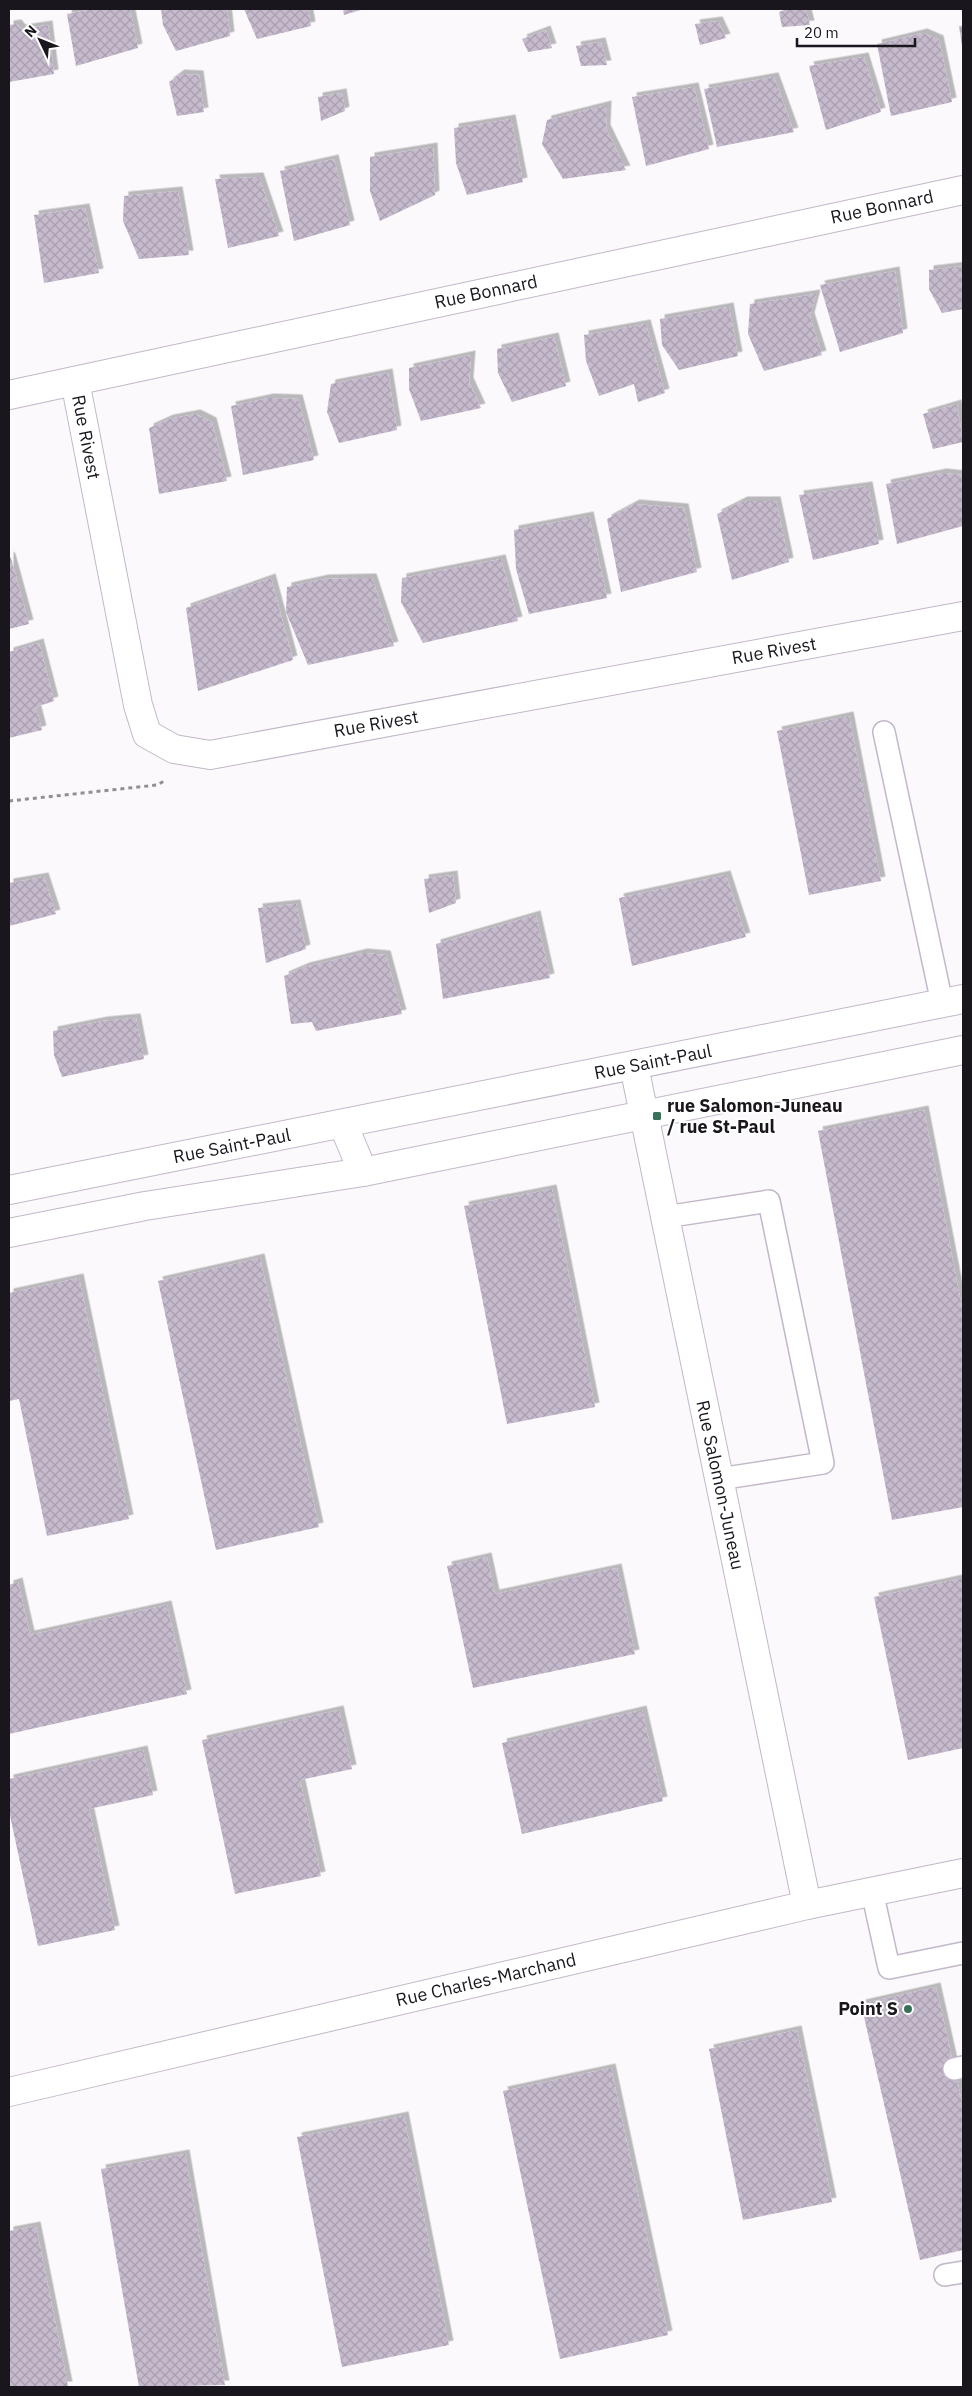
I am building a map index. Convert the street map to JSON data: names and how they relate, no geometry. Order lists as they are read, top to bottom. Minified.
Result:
{"streets":{"street":["Rue Bonnard","Rue Rivest","Rue Saint-Paul","Rue Salomon-Juneau","Rue Charles-Marchand"]},"crossings":[["Rue Bonnard","Rue Rivest"],["Rue Saint-Paul","Rue Salomon-Juneau"],["Rue Salomon-Juneau","Rue Charles-Marchand"]],"places":{"transit":["rue Salomon-Juneau / rue St-Paul"],"other":["Point S"]},"scale_bar":"20 m","north":"top left"}
